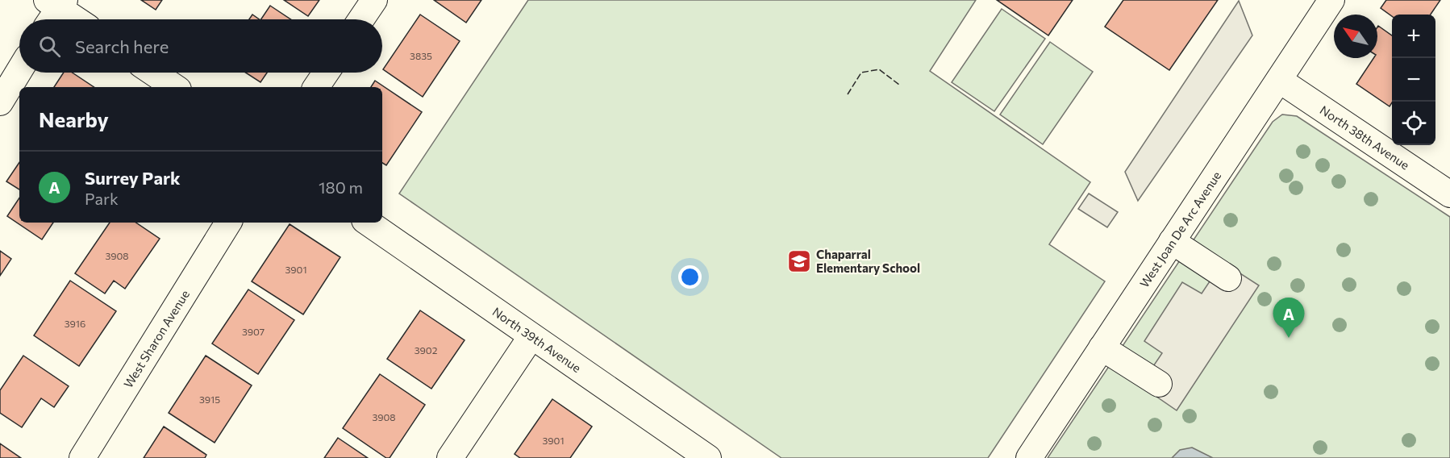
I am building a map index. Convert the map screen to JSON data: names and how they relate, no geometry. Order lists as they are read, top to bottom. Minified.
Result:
{"streets":{"street":["North 38th Avenue","West Joan De Arc Avenue","West Sharon Avenue","North 39th Avenue"]},"crossings":[["North 38th Avenue","West Joan De Arc Avenue"]],"places":{"school or university":["Chaparral Elementary School"]},"house_numbers":["3835","3908","3901","3916","3907","3902","3915","3908","3901"],"north":"top left","page":{"map_buttons":["+","−"],"search":"Search here","heading":"Nearby","list":[{"mark":"A","name":"Surrey Park","note":"Park","value":"180 m"}],"pins":"A"}}
